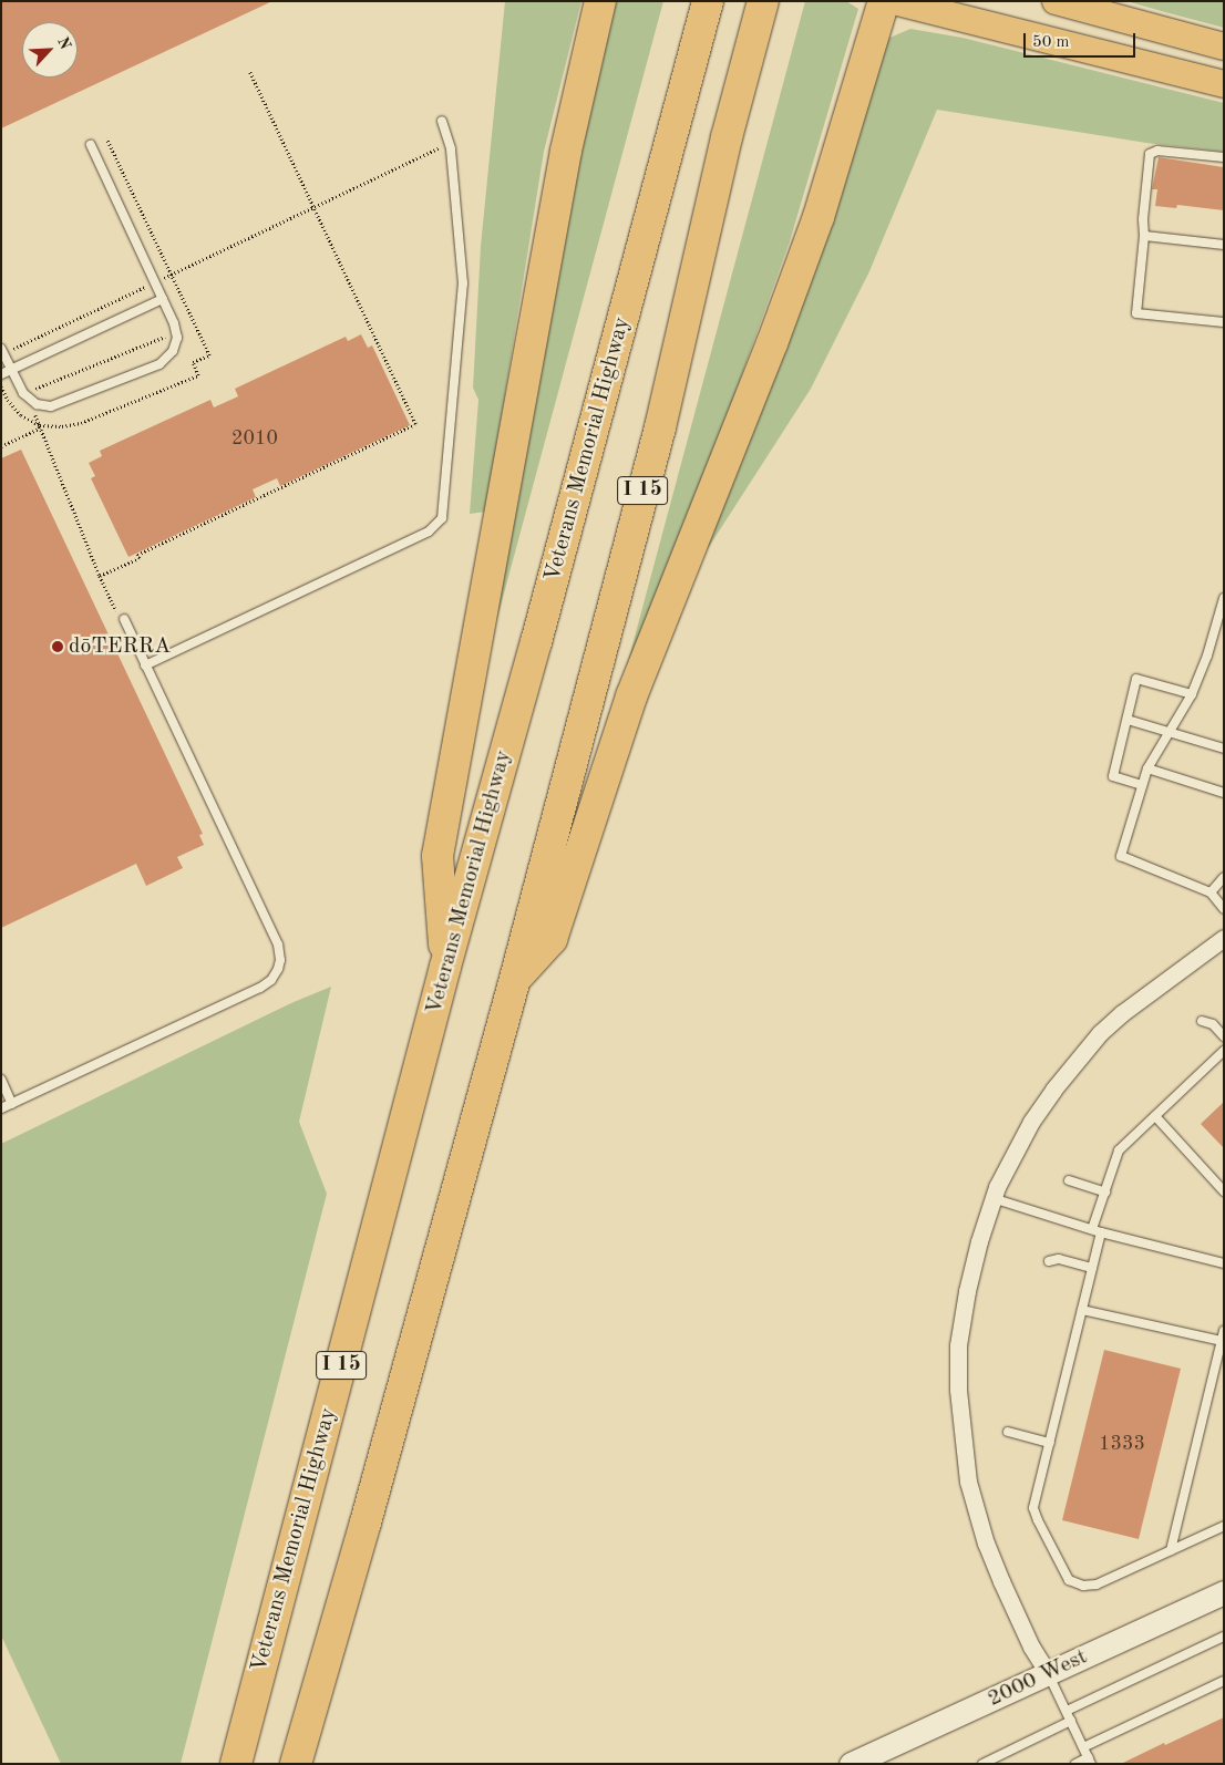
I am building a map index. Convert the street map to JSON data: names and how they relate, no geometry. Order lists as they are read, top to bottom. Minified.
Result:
{"streets":{"highway":["Veterans Memorial Highway","I 15"],"street":["2000 West"]},"places":["dōTERRA"],"house_numbers":["2010","1333"],"scale_bar":"50 m","north":"top right"}
